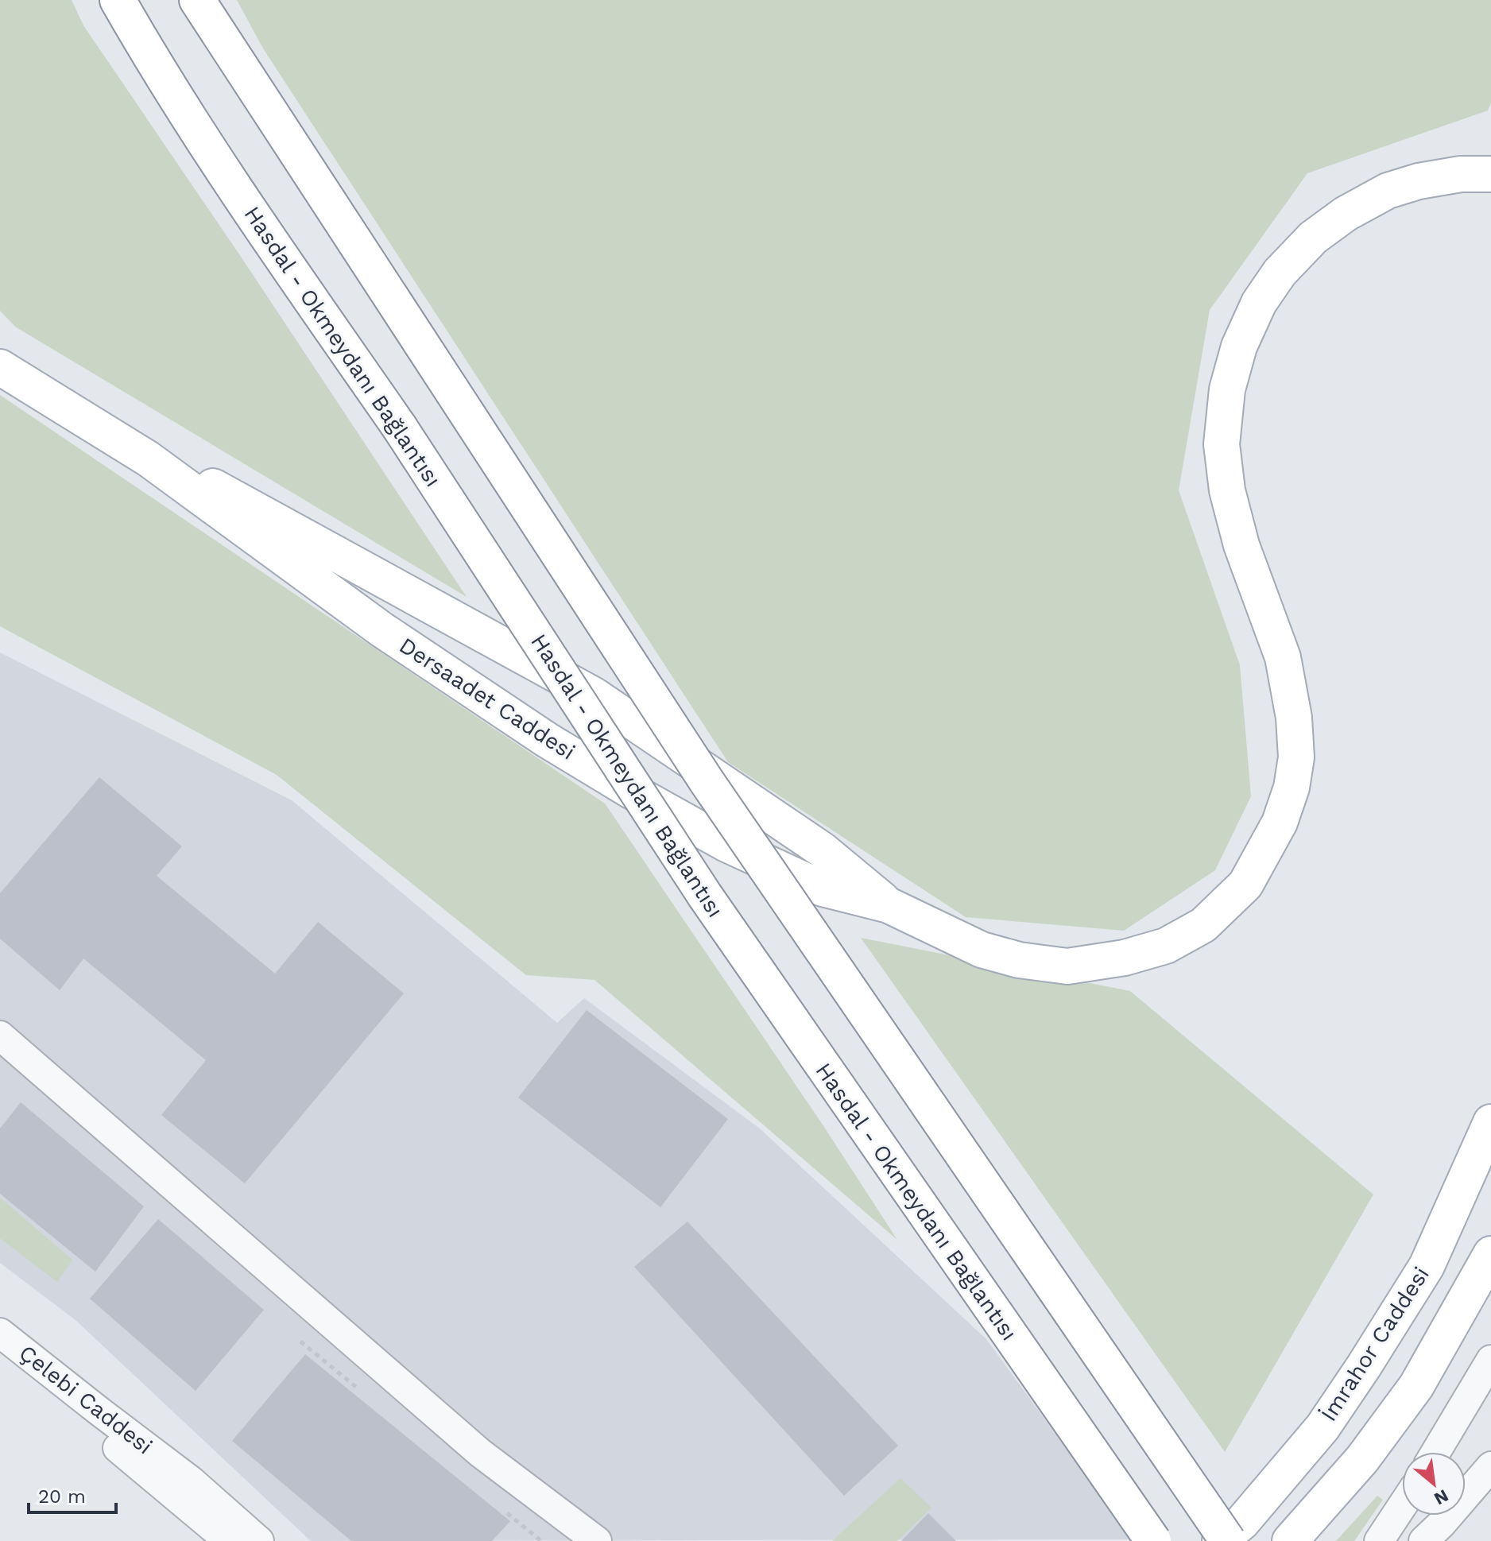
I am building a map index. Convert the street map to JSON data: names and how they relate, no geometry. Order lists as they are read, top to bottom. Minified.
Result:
{"streets":{"main road":["Hasdal - Okmeydanı Bağlantısı","Dersaadet Caddesi","İmrahor Caddesi"],"street":["Çelebi Caddesi"]},"scale_bar":"20 m","north":"bottom right"}
